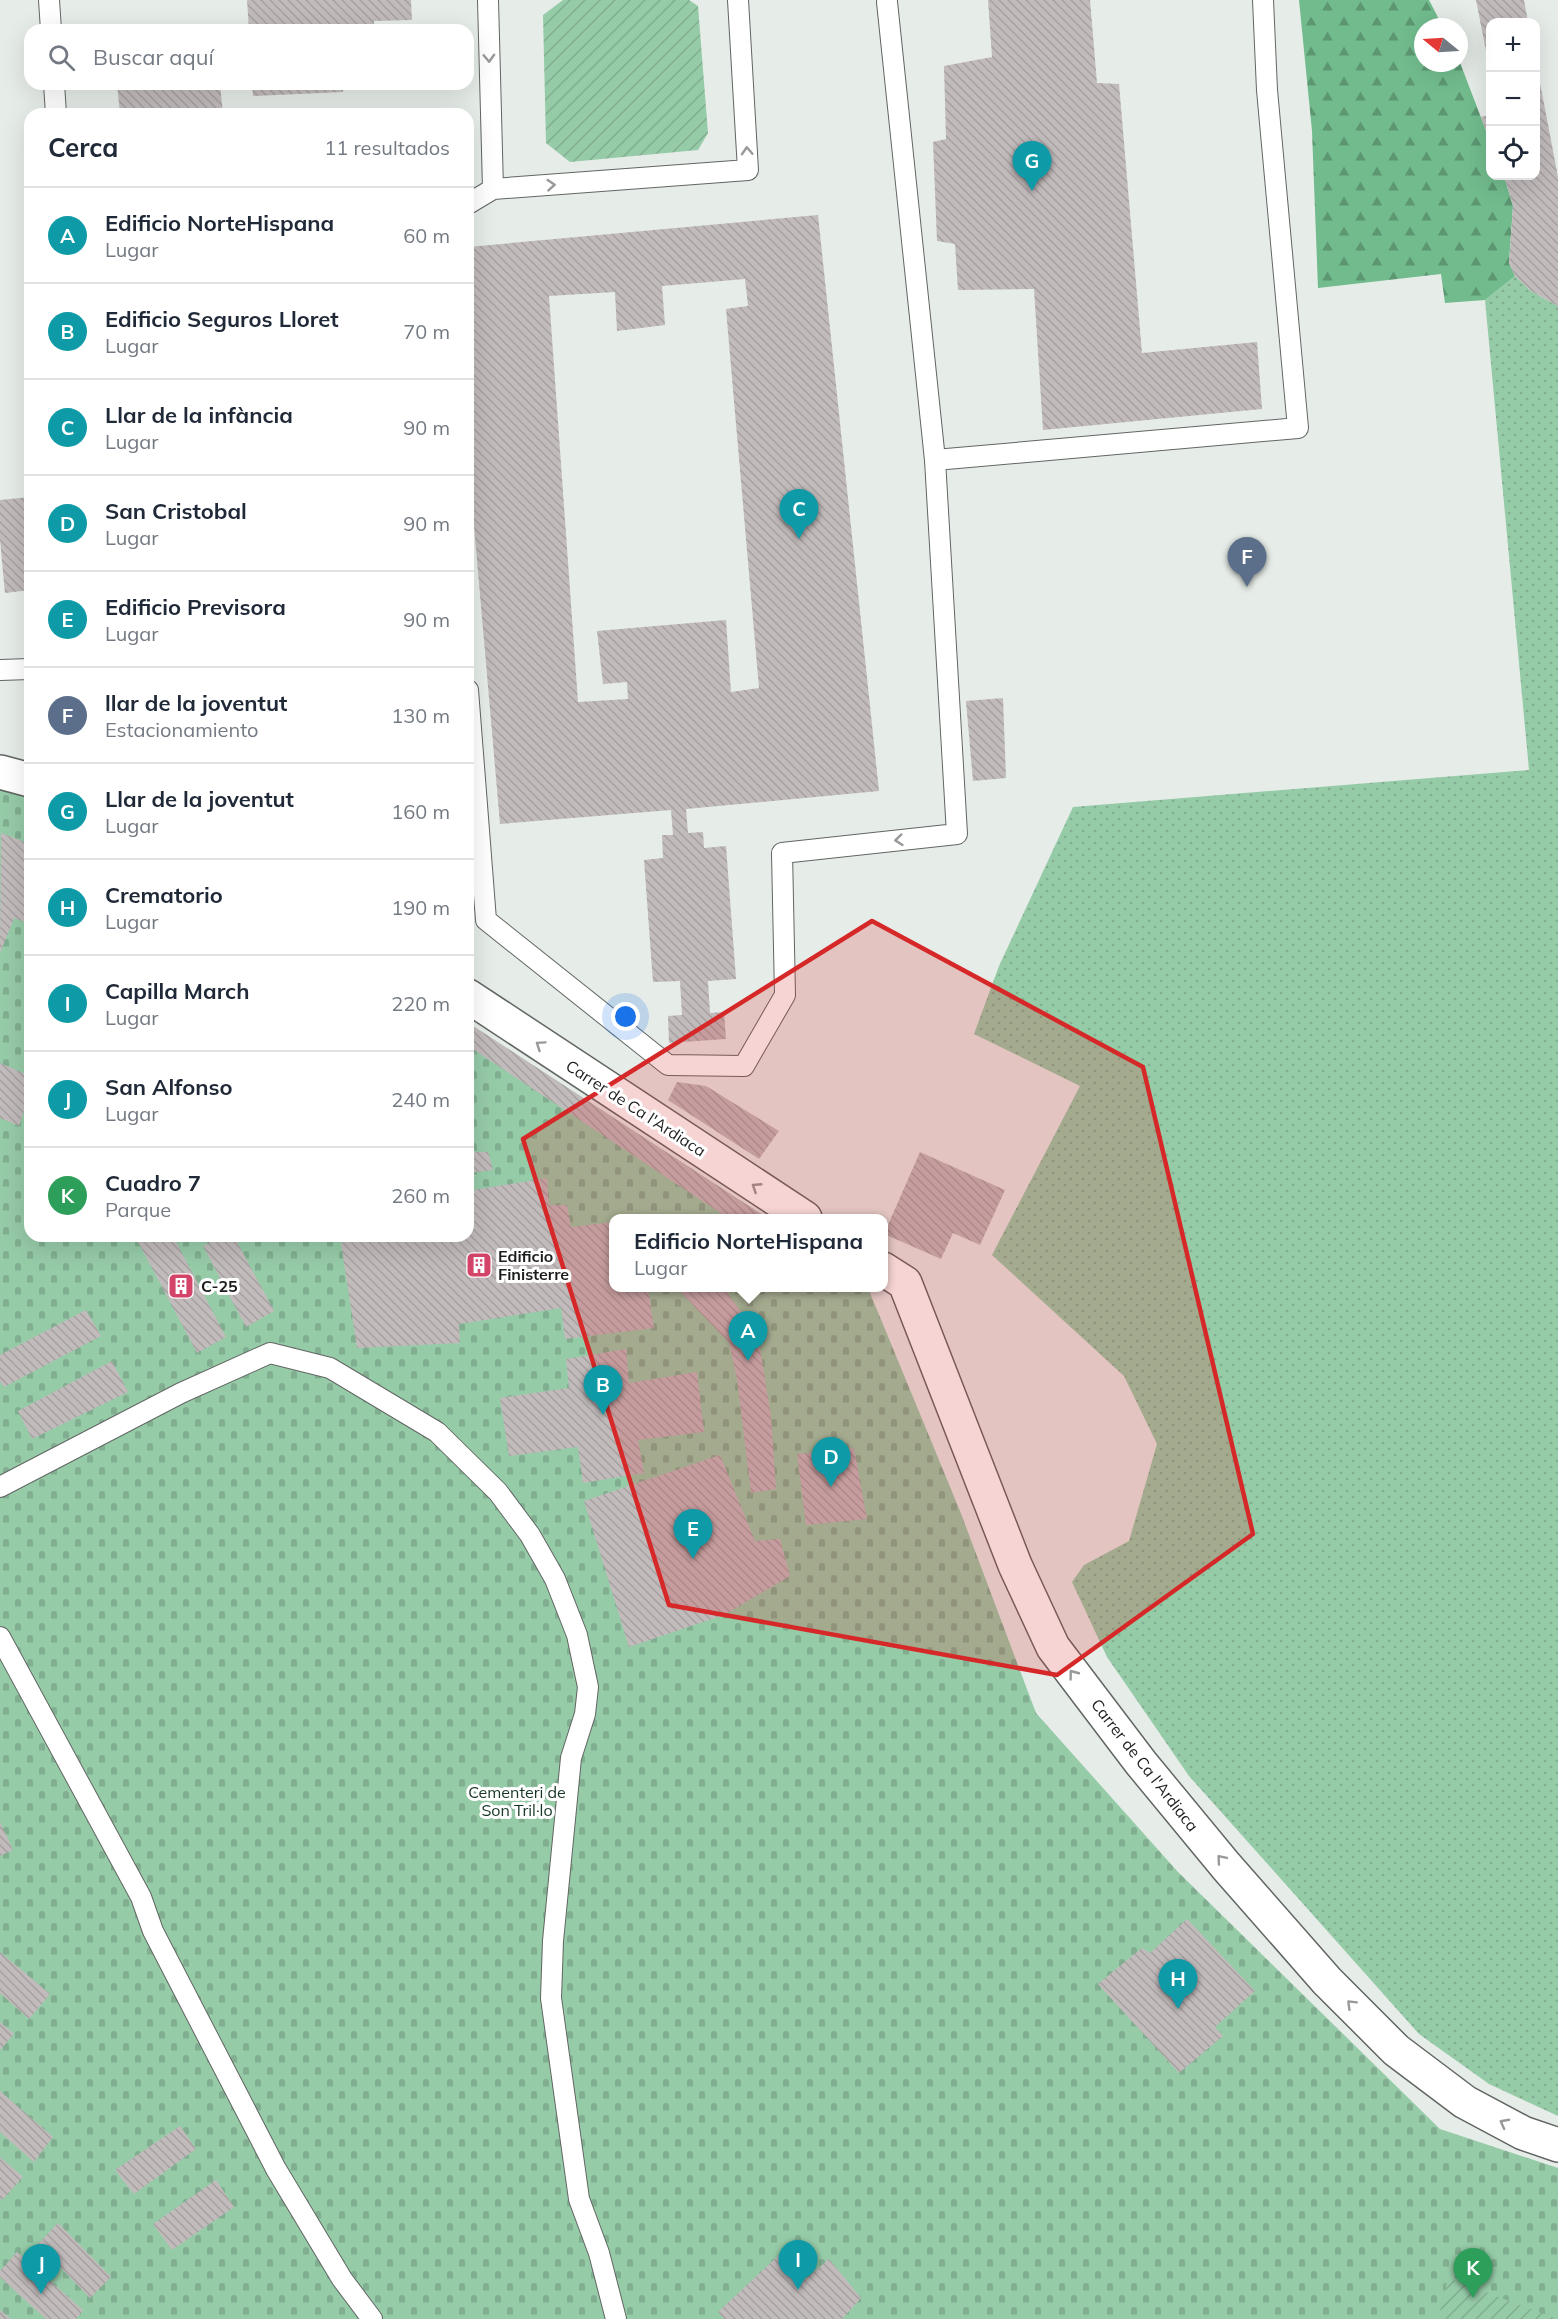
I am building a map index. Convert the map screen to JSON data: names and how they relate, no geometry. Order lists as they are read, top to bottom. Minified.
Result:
{"streets":{"street":["Carrer de Ca l'Ardiaca"]},"one_way":["Carrer de Ca l'Ardiaca"],"parks":["Cementeri de Son Tril·lo"],"places":{"building":["Edificio Finisterre","C-25"]},"north":"left","page":{"map_buttons":["+","−"],"search":"Buscar aquí","heading":["Cerca","11 resultados"],"pins":["G","C","F","A","B","D","E","H","I","J","K"],"list":[{"mark":"A","name":"Edificio NorteHispana","note":"Lugar","value":"60 m"},{"mark":"B","name":"Edificio Seguros Lloret","note":"Lugar","value":"70 m"},{"mark":"C","name":"Llar de la infància","note":"Lugar","value":"90 m"},{"mark":"D","name":"San Cristobal","note":"Lugar","value":"90 m"},{"mark":"E","name":"Edificio Previsora","note":"Lugar","value":"90 m"},{"mark":"F","name":"llar de la joventut","note":"Estacionamiento","value":"130 m"},{"mark":"G","name":"Llar de la joventut","note":"Lugar","value":"160 m"},{"mark":"H","name":"Crematorio","note":"Lugar","value":"190 m"},{"mark":"I","name":"Capilla March","note":"Lugar","value":"220 m"},{"mark":"J","name":"San Alfonso","note":"Lugar","value":"240 m"},{"mark":"K","name":"Cuadro 7","note":"Parque","value":"260 m"}],"popup":["Edificio NorteHispana","Lugar"]}}
